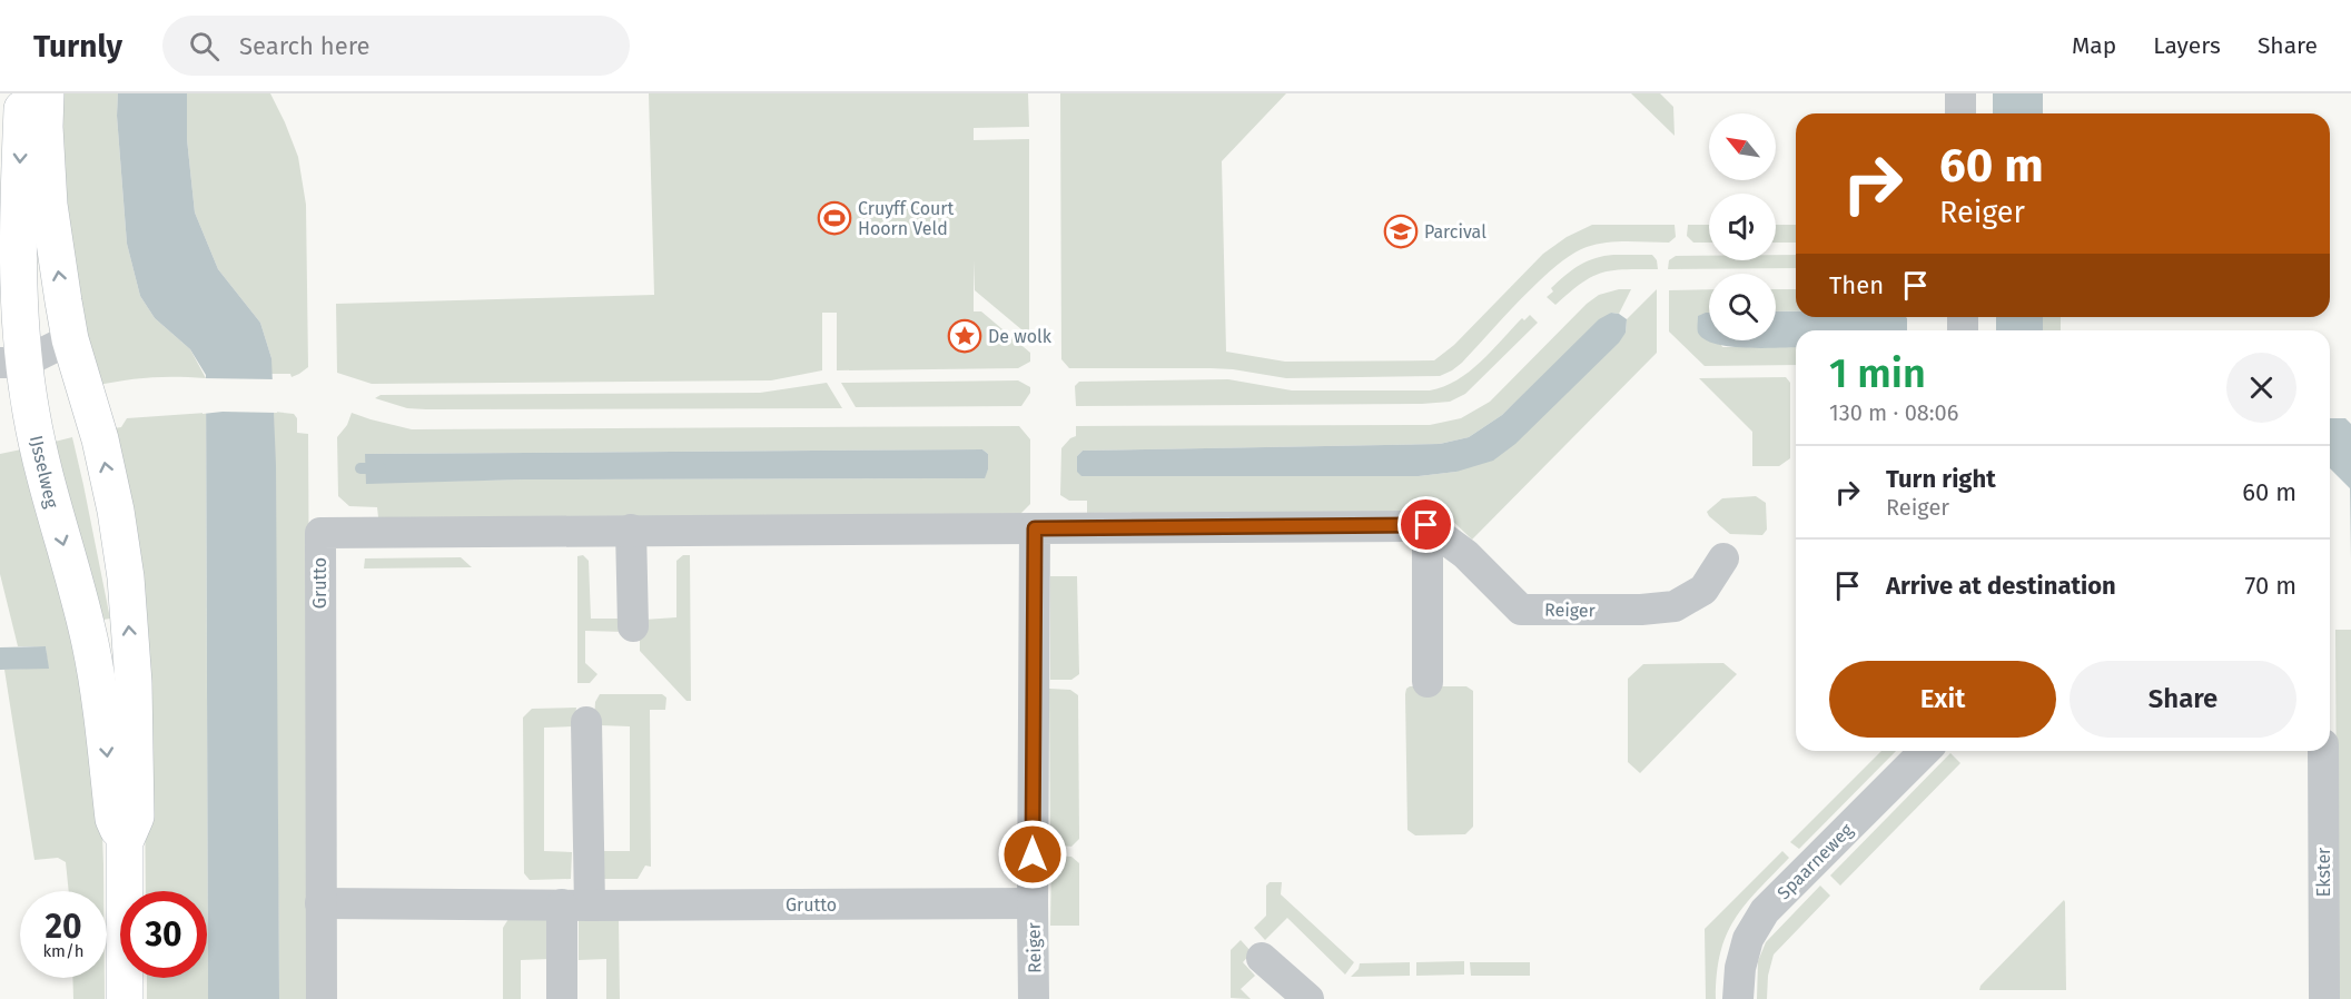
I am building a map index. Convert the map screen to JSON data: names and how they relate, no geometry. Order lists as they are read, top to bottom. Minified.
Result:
{"streets":{"street":["IJsselweg","Grutto","Reiger","Spaarneweg","Ekster"]},"crossings":[["Grutto","Reiger"]],"places":{"sports":["Cruyff Court Hoorn Veld"],"school or university":["Parcival"],"place":["De wolk"]},"north":"top left","page":{"header":"Turnly","search":"Search here","nav":["Map","Layers","Share"],"turn":["60 m","Reiger"],"then":"Then","heading":["1 min","130 m · 08:06"],"list":[{"name":"Turn right","note":"Reiger","value":"60 m"},{"name":"Arrive at destination","value":"70 m"}],"buttons":["Exit","Share"],"speed":"20 km/h","limit":"30"}}
